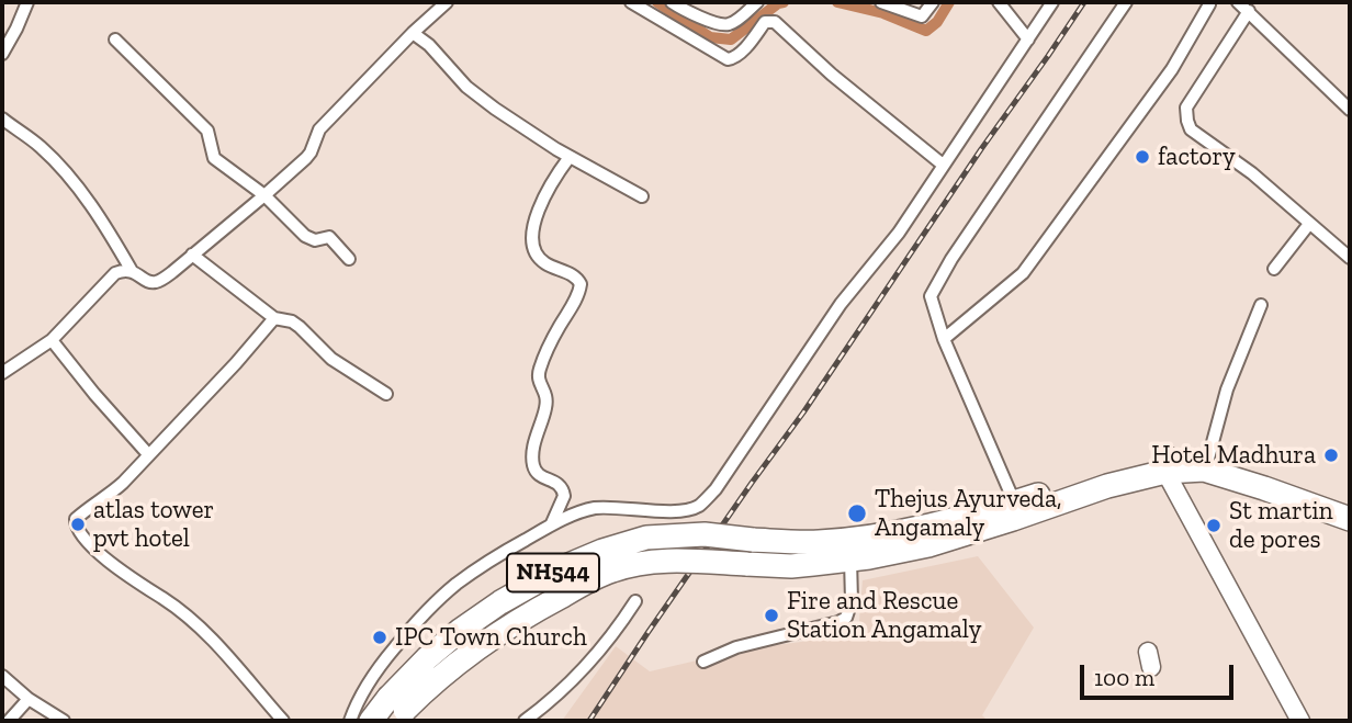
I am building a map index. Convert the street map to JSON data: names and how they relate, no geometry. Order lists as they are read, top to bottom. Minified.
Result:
{"streets":{"highway":["NH544"]},"places":["factory","Hotel Madhura","Thejus Ayurveda, Angamaly","atlas tower pvt hotel","St martin de pores","Fire and Rescue Station Angamaly","IPC Town Church"],"scale_bar":"100 m"}
